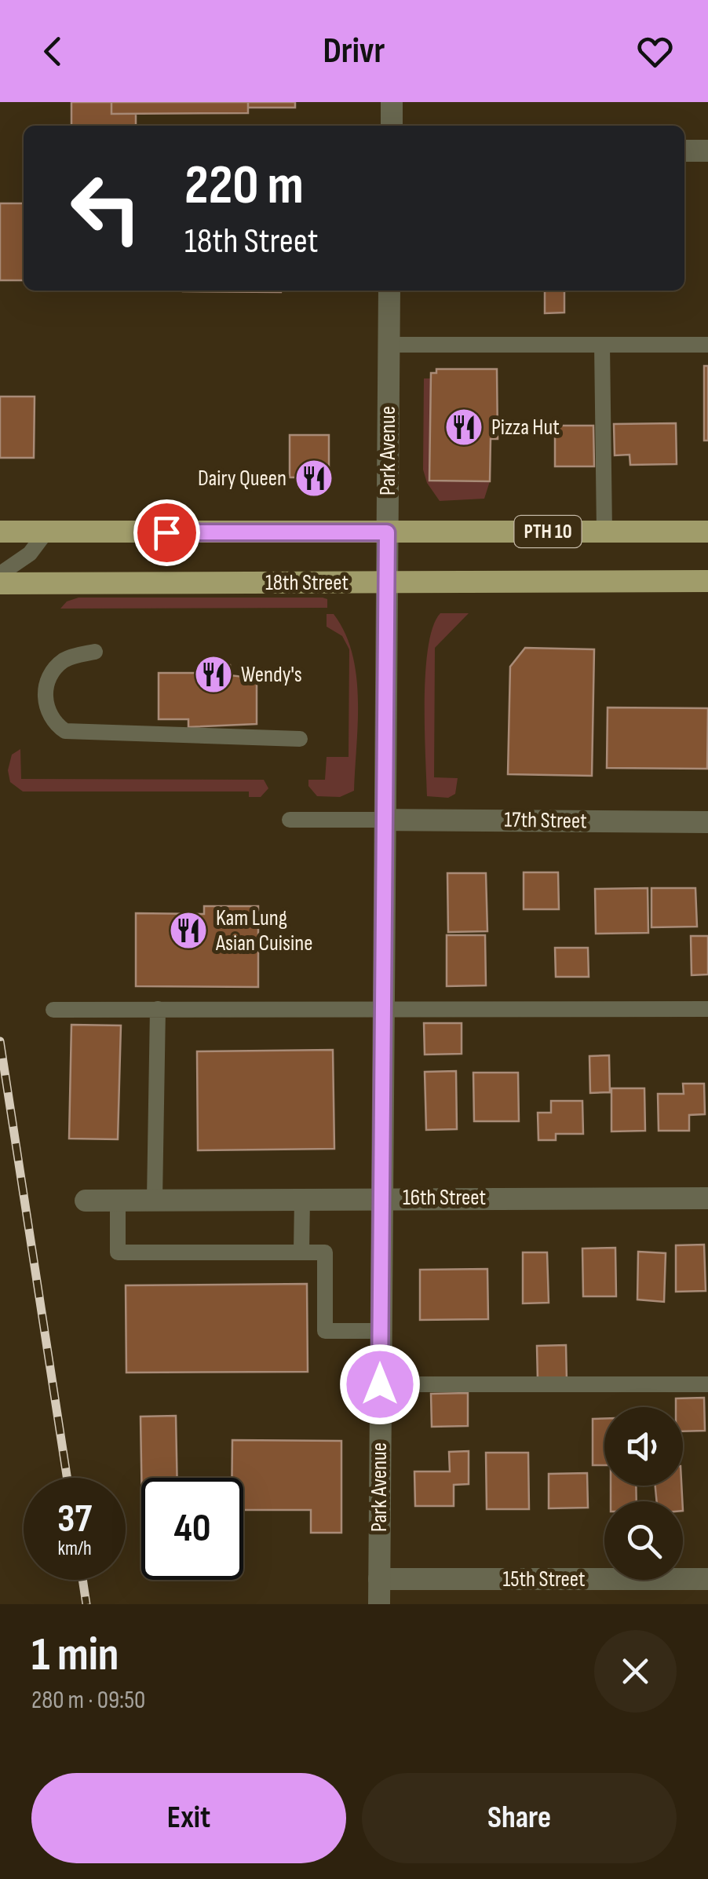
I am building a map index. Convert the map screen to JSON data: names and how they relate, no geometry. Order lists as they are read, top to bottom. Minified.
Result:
{"streets":{"main road":["PTH 10","18th Street"],"street":["Park Avenue","17th Street","16th Street","15th Street"]},"crossings":[["Park Avenue","PTH 10"],["Park Avenue","18th Street"],["Park Avenue","17th Street"],["Park Avenue","16th Street"],["Park Avenue","15th Street"]],"places":{"restaurant":["Pizza Hut","Dairy Queen","Wendy's","Kam Lung Asian Cuisine"]},"page":{"header":"Drivr","turn":["220 m","18th Street"],"speed":"37 km/h","limit":"40","heading":["1 min","280 m · 09:50"],"buttons":["Exit","Share"]}}
